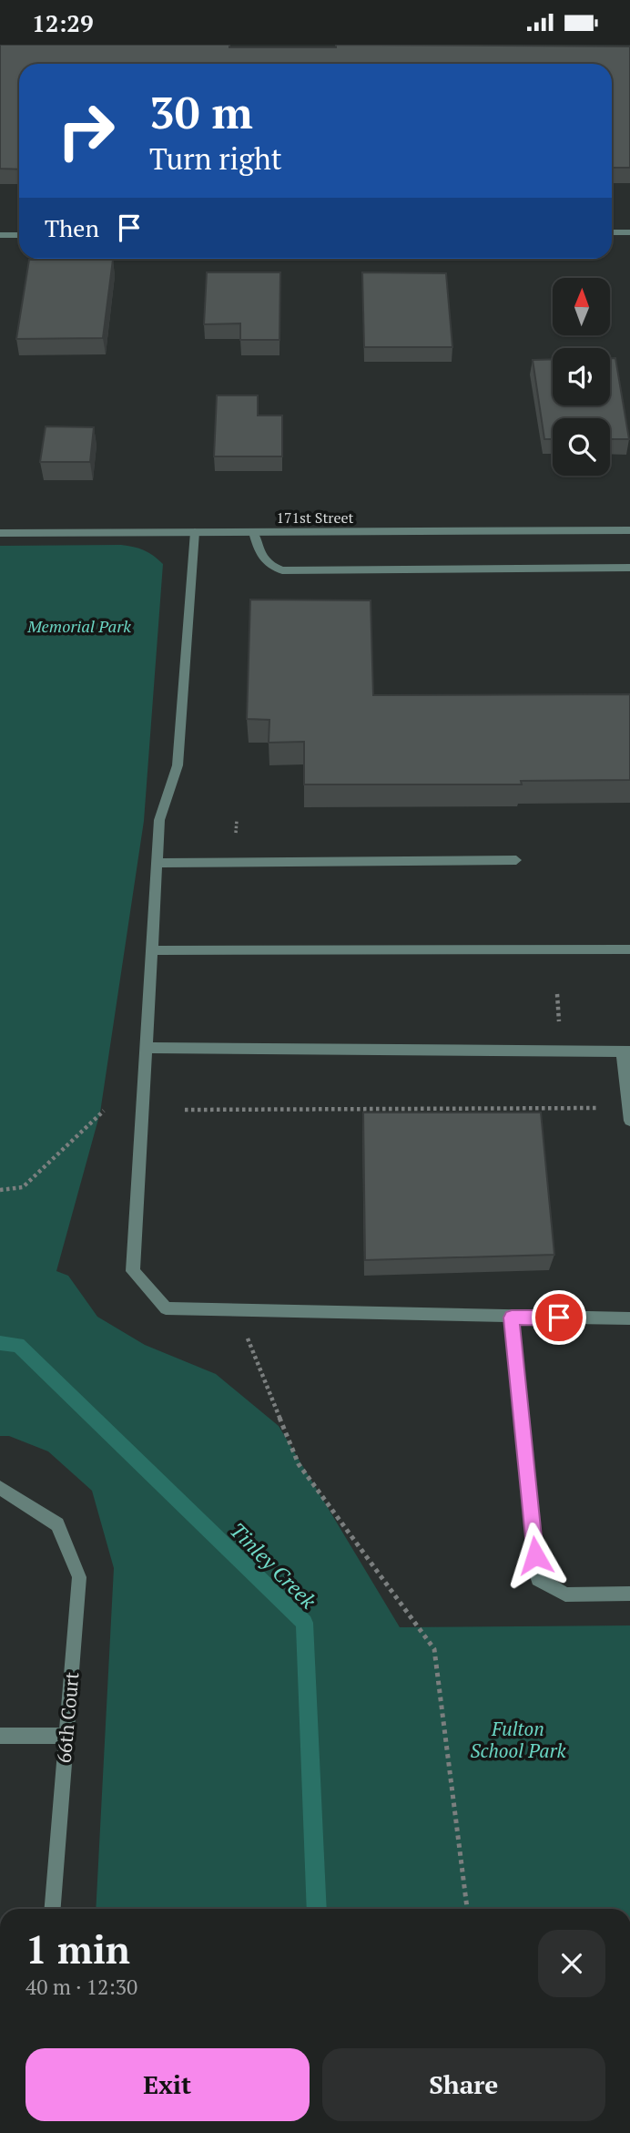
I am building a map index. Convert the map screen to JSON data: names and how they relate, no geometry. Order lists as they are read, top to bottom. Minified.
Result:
{"streets":{"street":["171st Street","66th Court"]},"water":["Tinley Creek"],"parks":["Memorial Park","Fulton School Park"],"north":"top","page":{"status":"12:29","turn":["30 m","Turn right"],"then":"Then","heading":["1 min","40 m · 12:30"],"buttons":["Exit","Share"]}}
